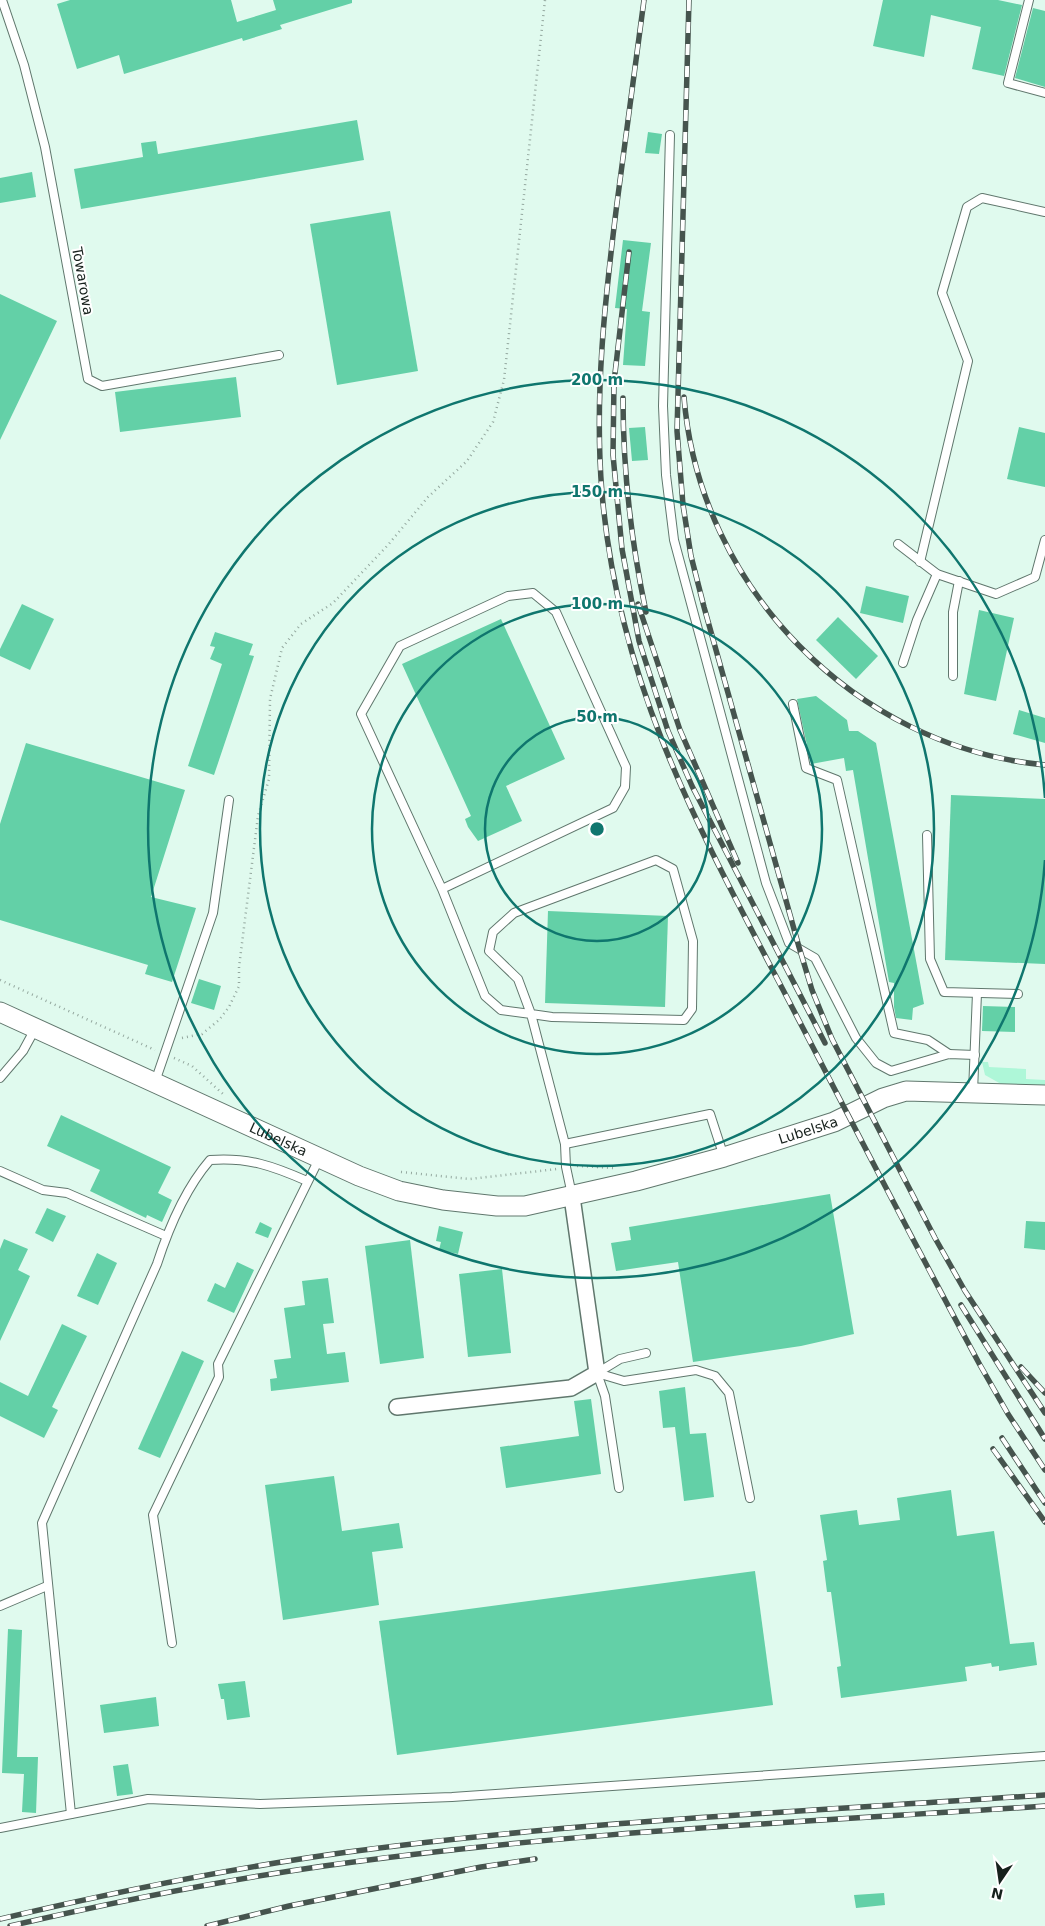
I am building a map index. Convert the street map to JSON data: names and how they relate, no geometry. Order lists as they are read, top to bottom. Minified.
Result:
{"streets":{"street":["Lubelska"],"lane":["Towarowa"]},"north":"bottom","rings":["200 m","150 m","100 m","50 m"]}
